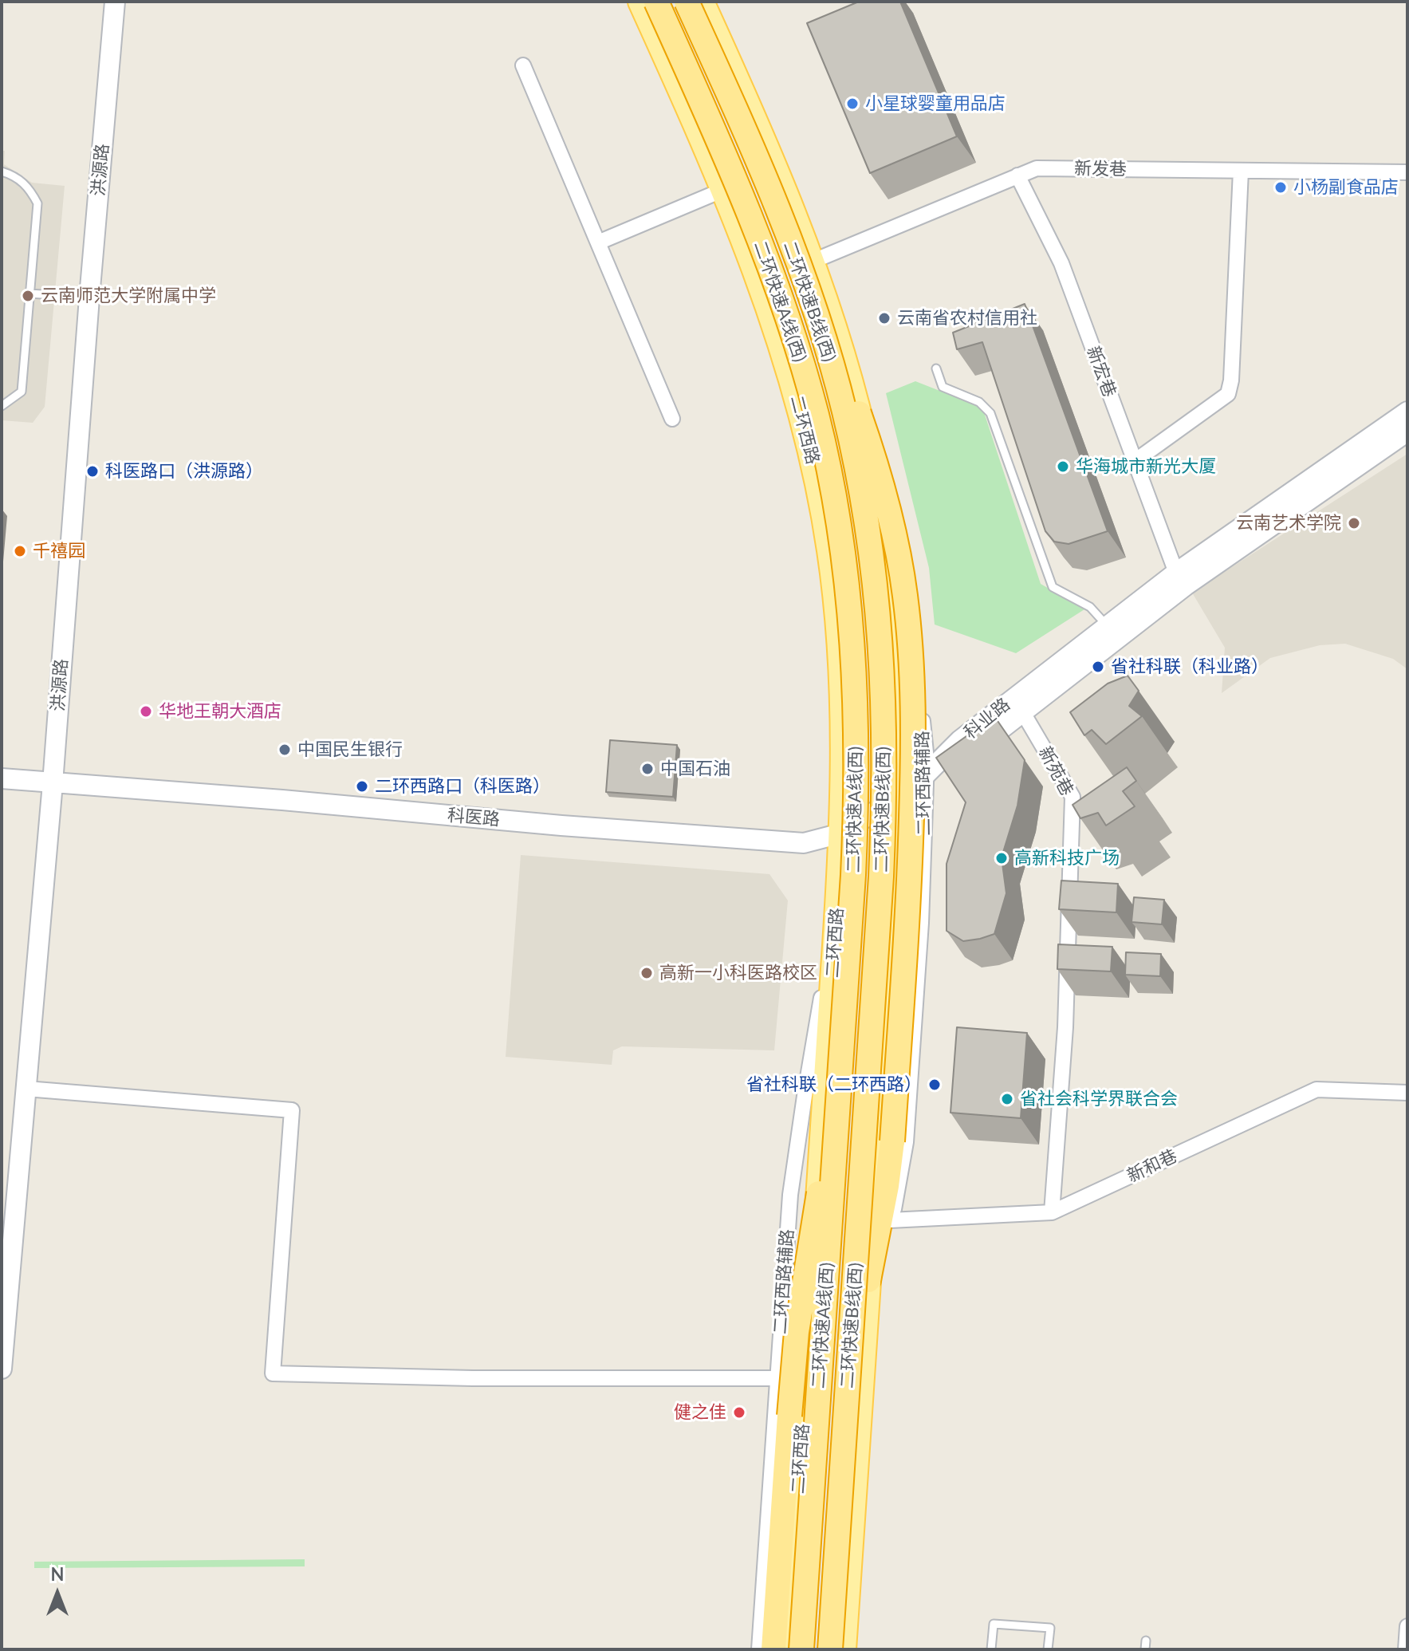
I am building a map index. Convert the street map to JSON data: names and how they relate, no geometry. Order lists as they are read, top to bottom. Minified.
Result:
{"streets":{"highway":["二环快速A线(西)","二环快速B线(西)"],"main road":["二环西路"],"street":["新发巷","洪源路","新宏巷","科业路","新苑巷","二环西路辅路","科医路","新和巷"]},"crossings":[["新发巷","新宏巷"],["洪源路","科医路"],["新宏巷","科业路"],["二环西路","二环西路辅路"],["二环西路","科医路"],["科业路","新苑巷"],["科业路","二环西路辅路"],["科业路","科医路"],["新苑巷","新和巷"],["二环西路辅路","科医路"],["二环西路辅路","新和巷"]],"places":["小星球婴童用品店","小杨副食品店","云南师范大学附属中学","云南省农村信用社","华海城市新光大厦","科医路口（洪源路）","云南艺术学院","千禧园","省社科联（科业路）","华地王朝大酒店","中国民生银行","中国石油","二环西路口（科医路）","高新科技广场","高新一小科医路校区","省社科联（二环西路）","省社会科学界联合会","健之佳"],"north":"top"}
